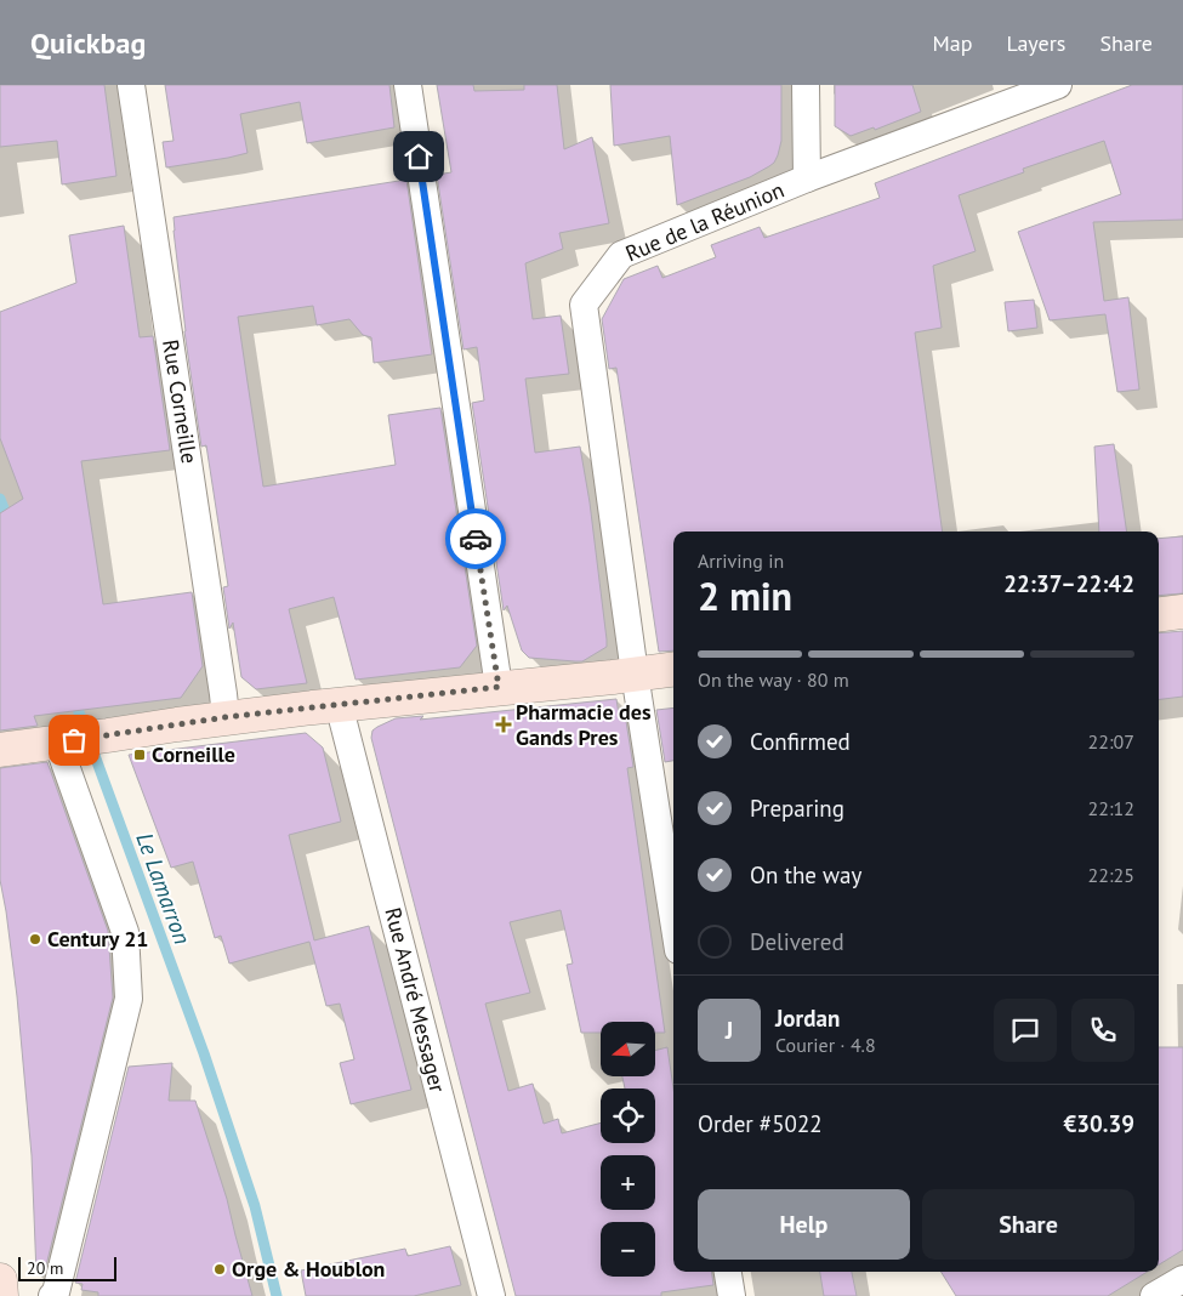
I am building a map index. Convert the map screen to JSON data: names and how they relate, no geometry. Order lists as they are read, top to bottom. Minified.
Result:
{"streets":{"street":["Rue de la Réunion","Rue Corneille","Rue André Messager"]},"water":["Le Lamarron"],"places":{"health":["Pharmacie des Gands Pres"],"transit":["Corneille"],"other":["Century 21","Orge & Houblon"]},"scale_bar":"20 m","north":"left","page":{"header":"Quickbag","nav":["Map","Layers","Share"],"heading":["2 min","Arriving in","22:37–22:42"],"panel":["Jordan","Courier · 4.8","Order #5022","€30.39"],"bar":"On the way · 80 m","list":[["Confirmed","22:07"],["Preparing","22:12"],["On the way","22:25"],"Delivered"],"round":"J","map_buttons":["+","−"],"buttons":["Help","Share"],"scale":"20 m"}}
